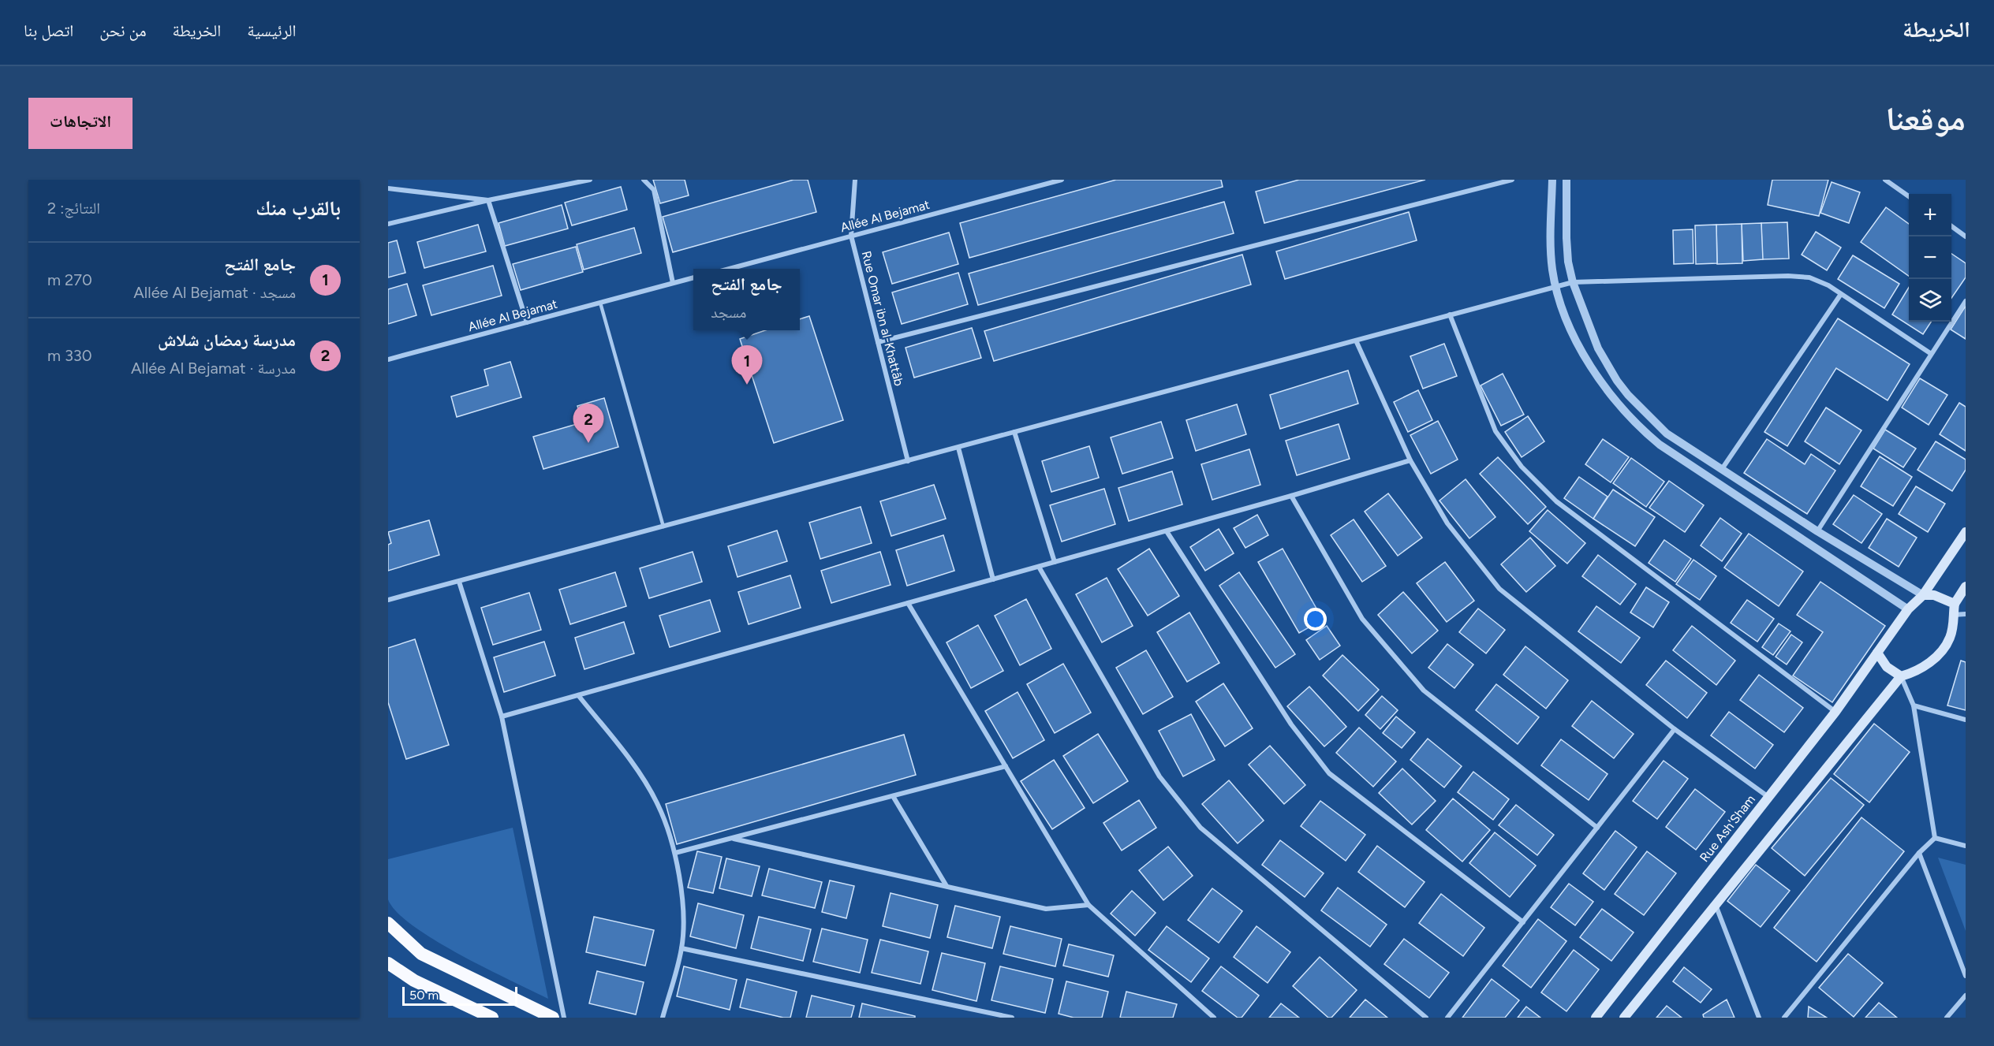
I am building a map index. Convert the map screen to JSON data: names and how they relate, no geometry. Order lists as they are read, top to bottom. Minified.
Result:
{"streets":{"main road":["Rue Ash'Sham"],"street":["Allée Al Bejamat","Rue Omar ibn al-Khattâb"]},"crossings":[["Allée Al Bejamat","Rue Omar ibn al-Khattâb"]],"scale_bar":"50 m","page":{"header":"الخريطة","nav":["الرئيسية","الخريطة","من نحن","اتصل بنا"],"title":"موقعنا","buttons":"الاتجاهات","heading":["بالقرب منك","النتائج: 2"],"map_buttons":["+","−"],"list":[{"mark":"1","name":"جامع الفتح","note":"مسجد · Allée Al Bejamat","value":"270 m"},{"mark":"2","name":"مدرسة رمضان شلاش","note":"مدرسة · Allée Al Bejamat","value":"330 m"}],"popup":["جامع الفتح","مسجد"],"pins":["1","2"],"scale":"50 m"}}
